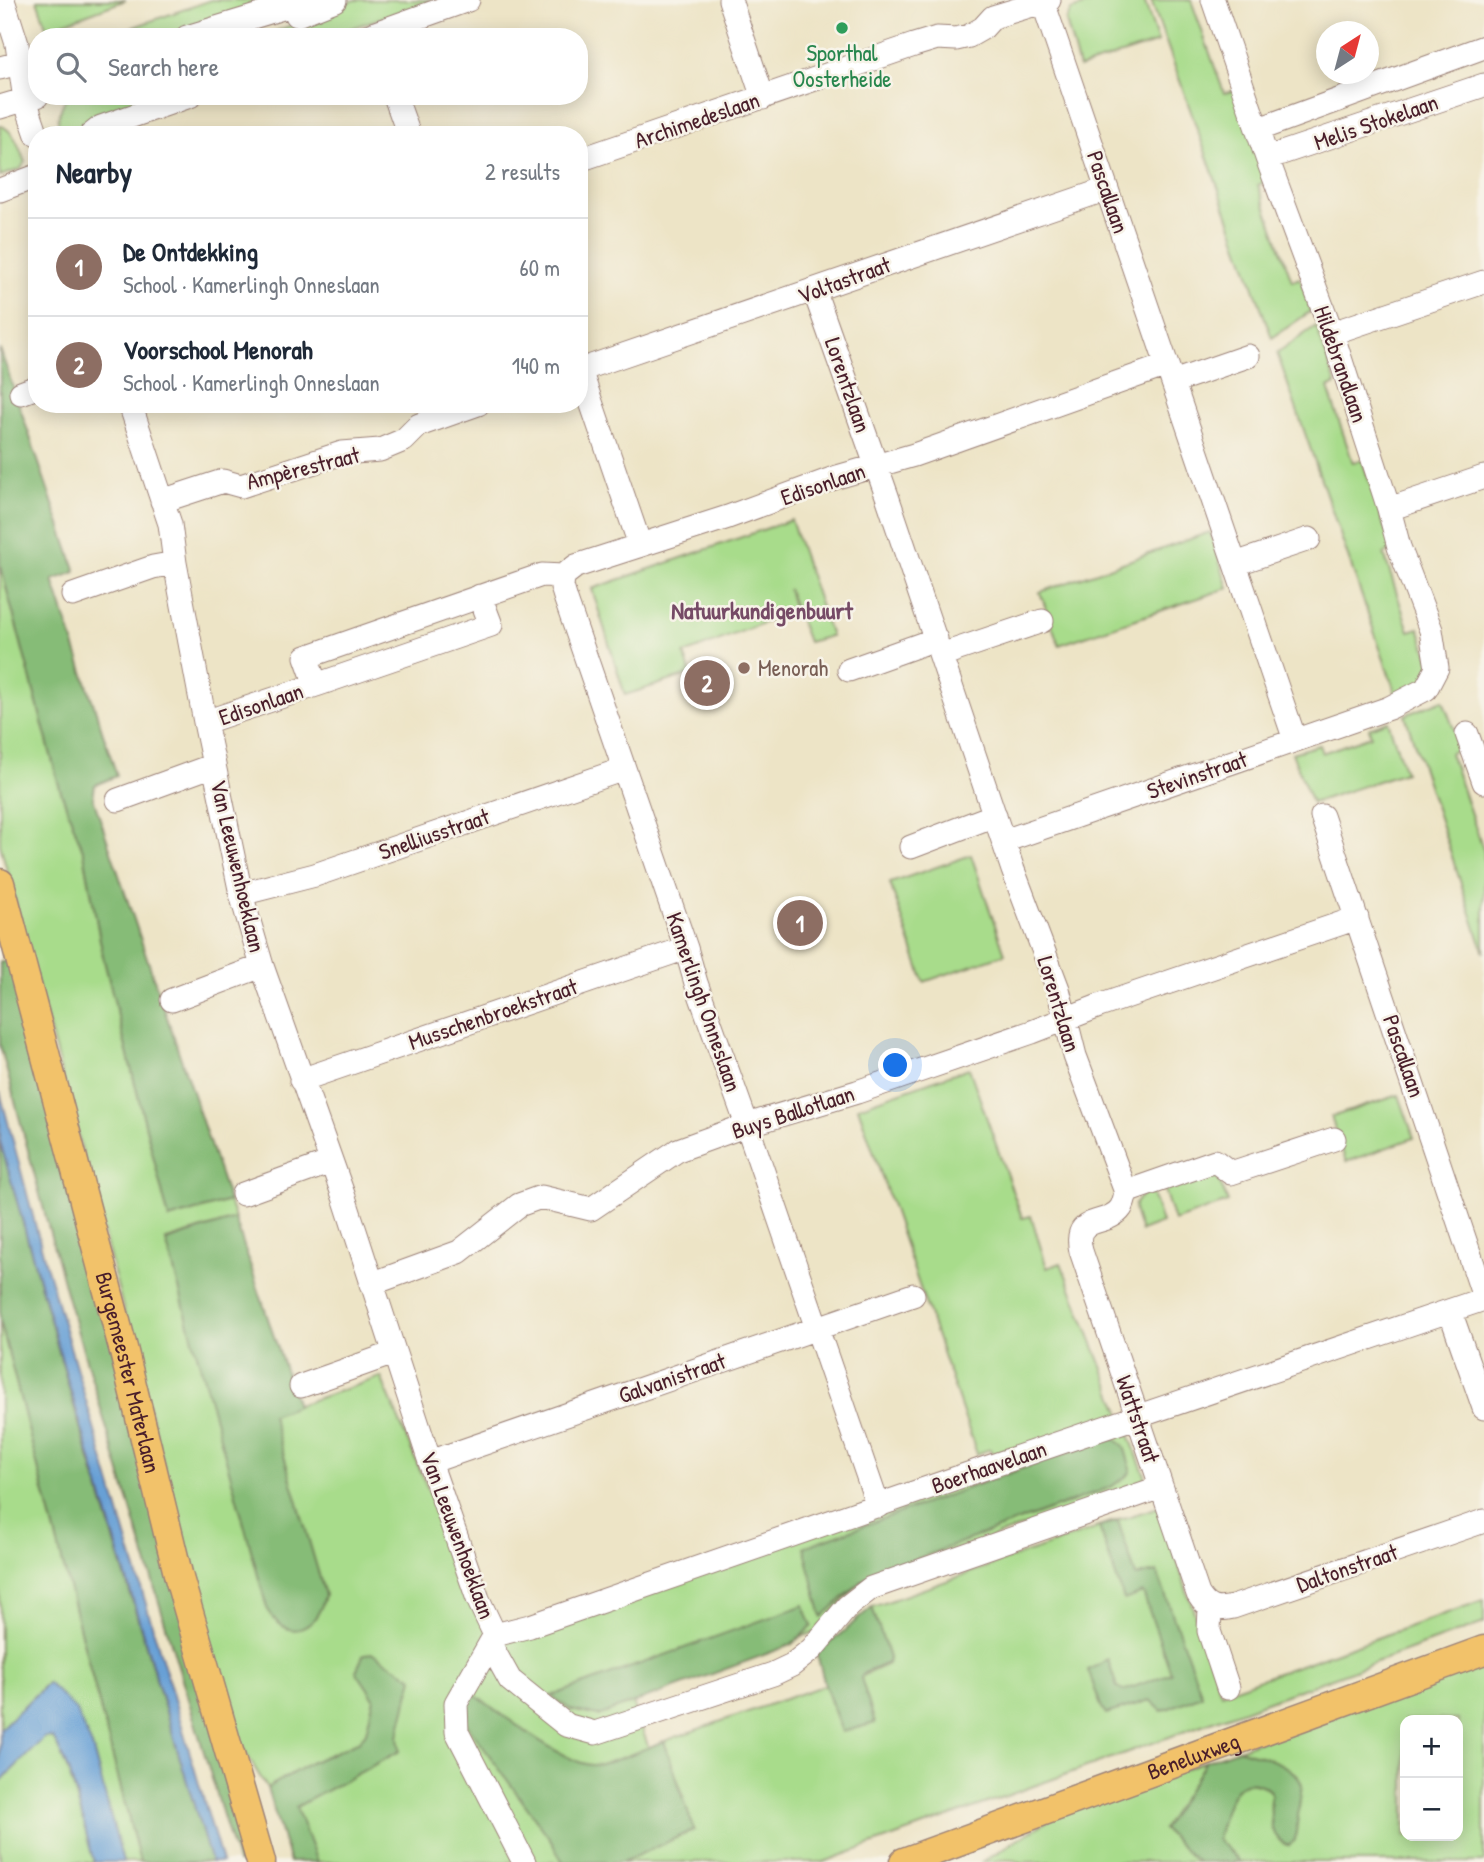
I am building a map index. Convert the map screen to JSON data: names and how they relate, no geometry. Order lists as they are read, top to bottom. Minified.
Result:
{"streets":{"main road":["Burgemeester Materlaan","Beneluxweg"],"street":["Archimedeslaan","Melis Stokelaan","Pascallaan","Voltastraat","Hildebrandlaan","Lorentzlaan","Ampèrestraat","Edisonlaan","Stevinstraat","Snelliusstraat","Van Leeuwenhoeklaan","Kamerlingh Onneslaan","Musschenbroekstraat","Buys Ballotlaan","Galvanistraat","Wattstraat","Boerhaavelaan","Daltonstraat"]},"crossings":[["Archimedeslaan","Pascallaan"],["Melis Stokelaan","Hildebrandlaan"],["Pascallaan","Voltastraat"],["Pascallaan","Edisonlaan"],["Pascallaan","Stevinstraat"],["Pascallaan","Buys Ballotlaan"],["Pascallaan","Boerhaavelaan"],["Voltastraat","Lorentzlaan"],["Hildebrandlaan","Stevinstraat"],["Lorentzlaan","Edisonlaan"],["Lorentzlaan","Stevinstraat"],["Lorentzlaan","Buys Ballotlaan"],["Lorentzlaan","Wattstraat"],["Ampèrestraat","Van Leeuwenhoeklaan"],["Edisonlaan","Van Leeuwenhoeklaan"],["Edisonlaan","Kamerlingh Onneslaan"],["Snelliusstraat","Van Leeuwenhoeklaan"],["Snelliusstraat","Kamerlingh Onneslaan"],["Van Leeuwenhoeklaan","Musschenbroekstraat"],["Van Leeuwenhoeklaan","Buys Ballotlaan"],["Van Leeuwenhoeklaan","Galvanistraat"],["Van Leeuwenhoeklaan","Boerhaavelaan"],["Kamerlingh Onneslaan","Musschenbroekstraat"],["Kamerlingh Onneslaan","Buys Ballotlaan"],["Kamerlingh Onneslaan","Galvanistraat"],["Kamerlingh Onneslaan","Boerhaavelaan"],["Wattstraat","Boerhaavelaan"],["Wattstraat","Daltonstraat"]],"districts":["Natuurkundigenbuurt"],"places":["Sporthal Oosterheide","Menorah"],"north":"top right","page":{"search":"Search here","heading":["Nearby","2 results"],"list":[{"mark":"1","name":"De Ontdekking","note":"School · Kamerlingh Onneslaan","value":"60 m"},{"mark":"2","name":"Voorschool Menorah","note":"School · Kamerlingh Onneslaan","value":"140 m"}],"pins":["2","1"],"map_buttons":["+","−"]}}
